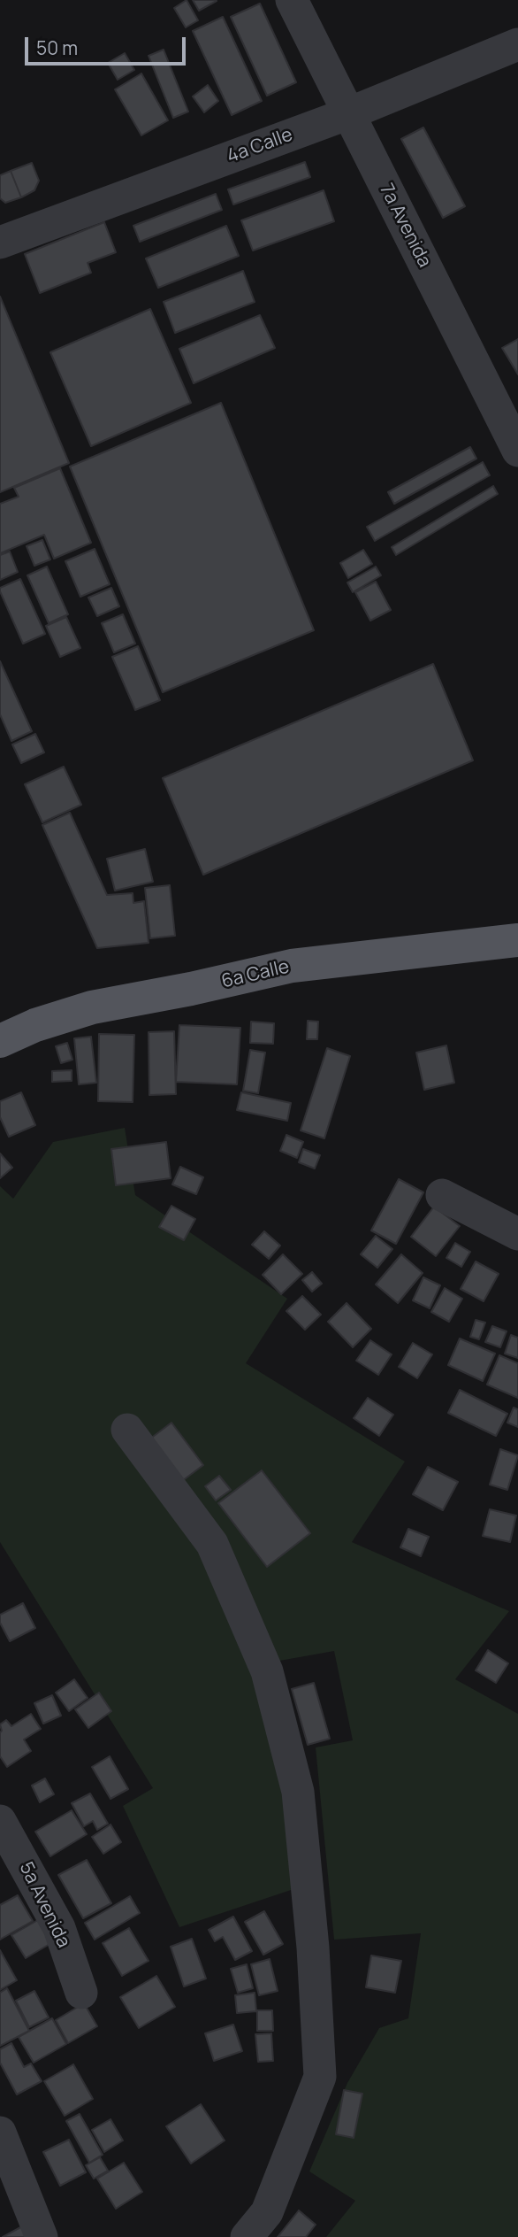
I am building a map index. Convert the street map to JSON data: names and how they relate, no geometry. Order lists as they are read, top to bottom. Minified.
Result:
{"streets":{"main road":["6a Calle"],"street":["4a Calle","7a Avenida","5a Avenida"]},"crossings":[["4a Calle","7a Avenida"]],"scale_bar":"50 m"}
